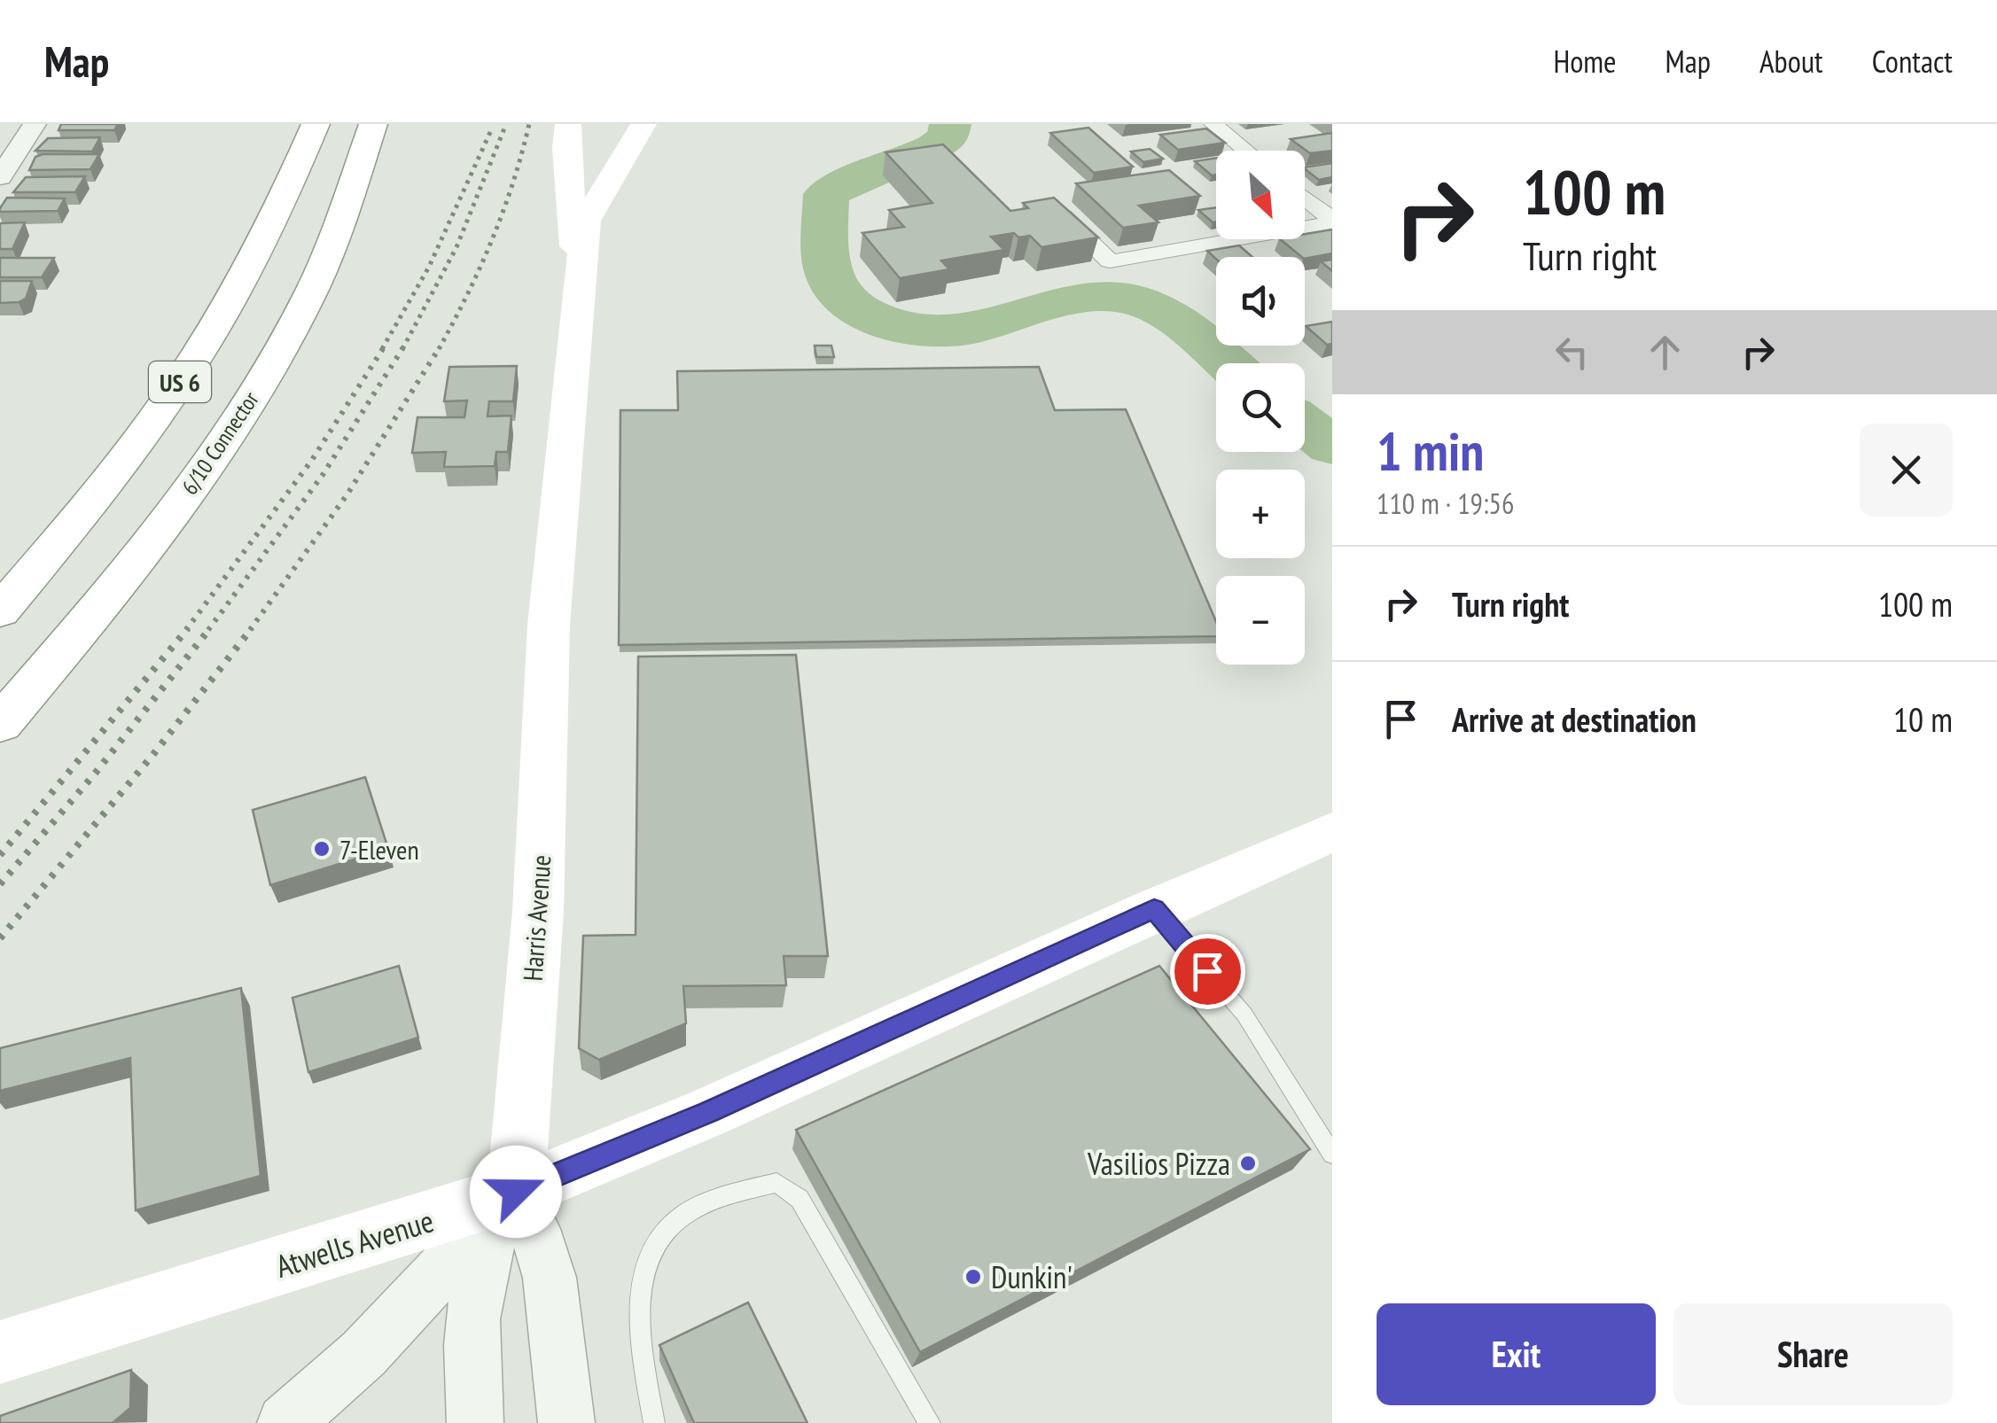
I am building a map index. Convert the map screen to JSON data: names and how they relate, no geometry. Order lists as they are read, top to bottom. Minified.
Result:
{"streets":{"highway":["US 6","6/10 Connector"],"main road":["Harris Avenue","Atwells Avenue"]},"crossings":[["Harris Avenue","Atwells Avenue"]],"places":["7-Eleven","Vasilios Pizza","Dunkin'"],"north":"bottom right","page":{"header":"Map","nav":["Home","Map","About","Contact"],"turn":["100 m","Turn right"],"map_buttons":["+","−"],"heading":["1 min","110 m · 19:56"],"list":[{"name":"Turn right","value":"100 m"},{"name":"Arrive at destination","value":"10 m"}],"buttons":["Exit","Share"]}}
